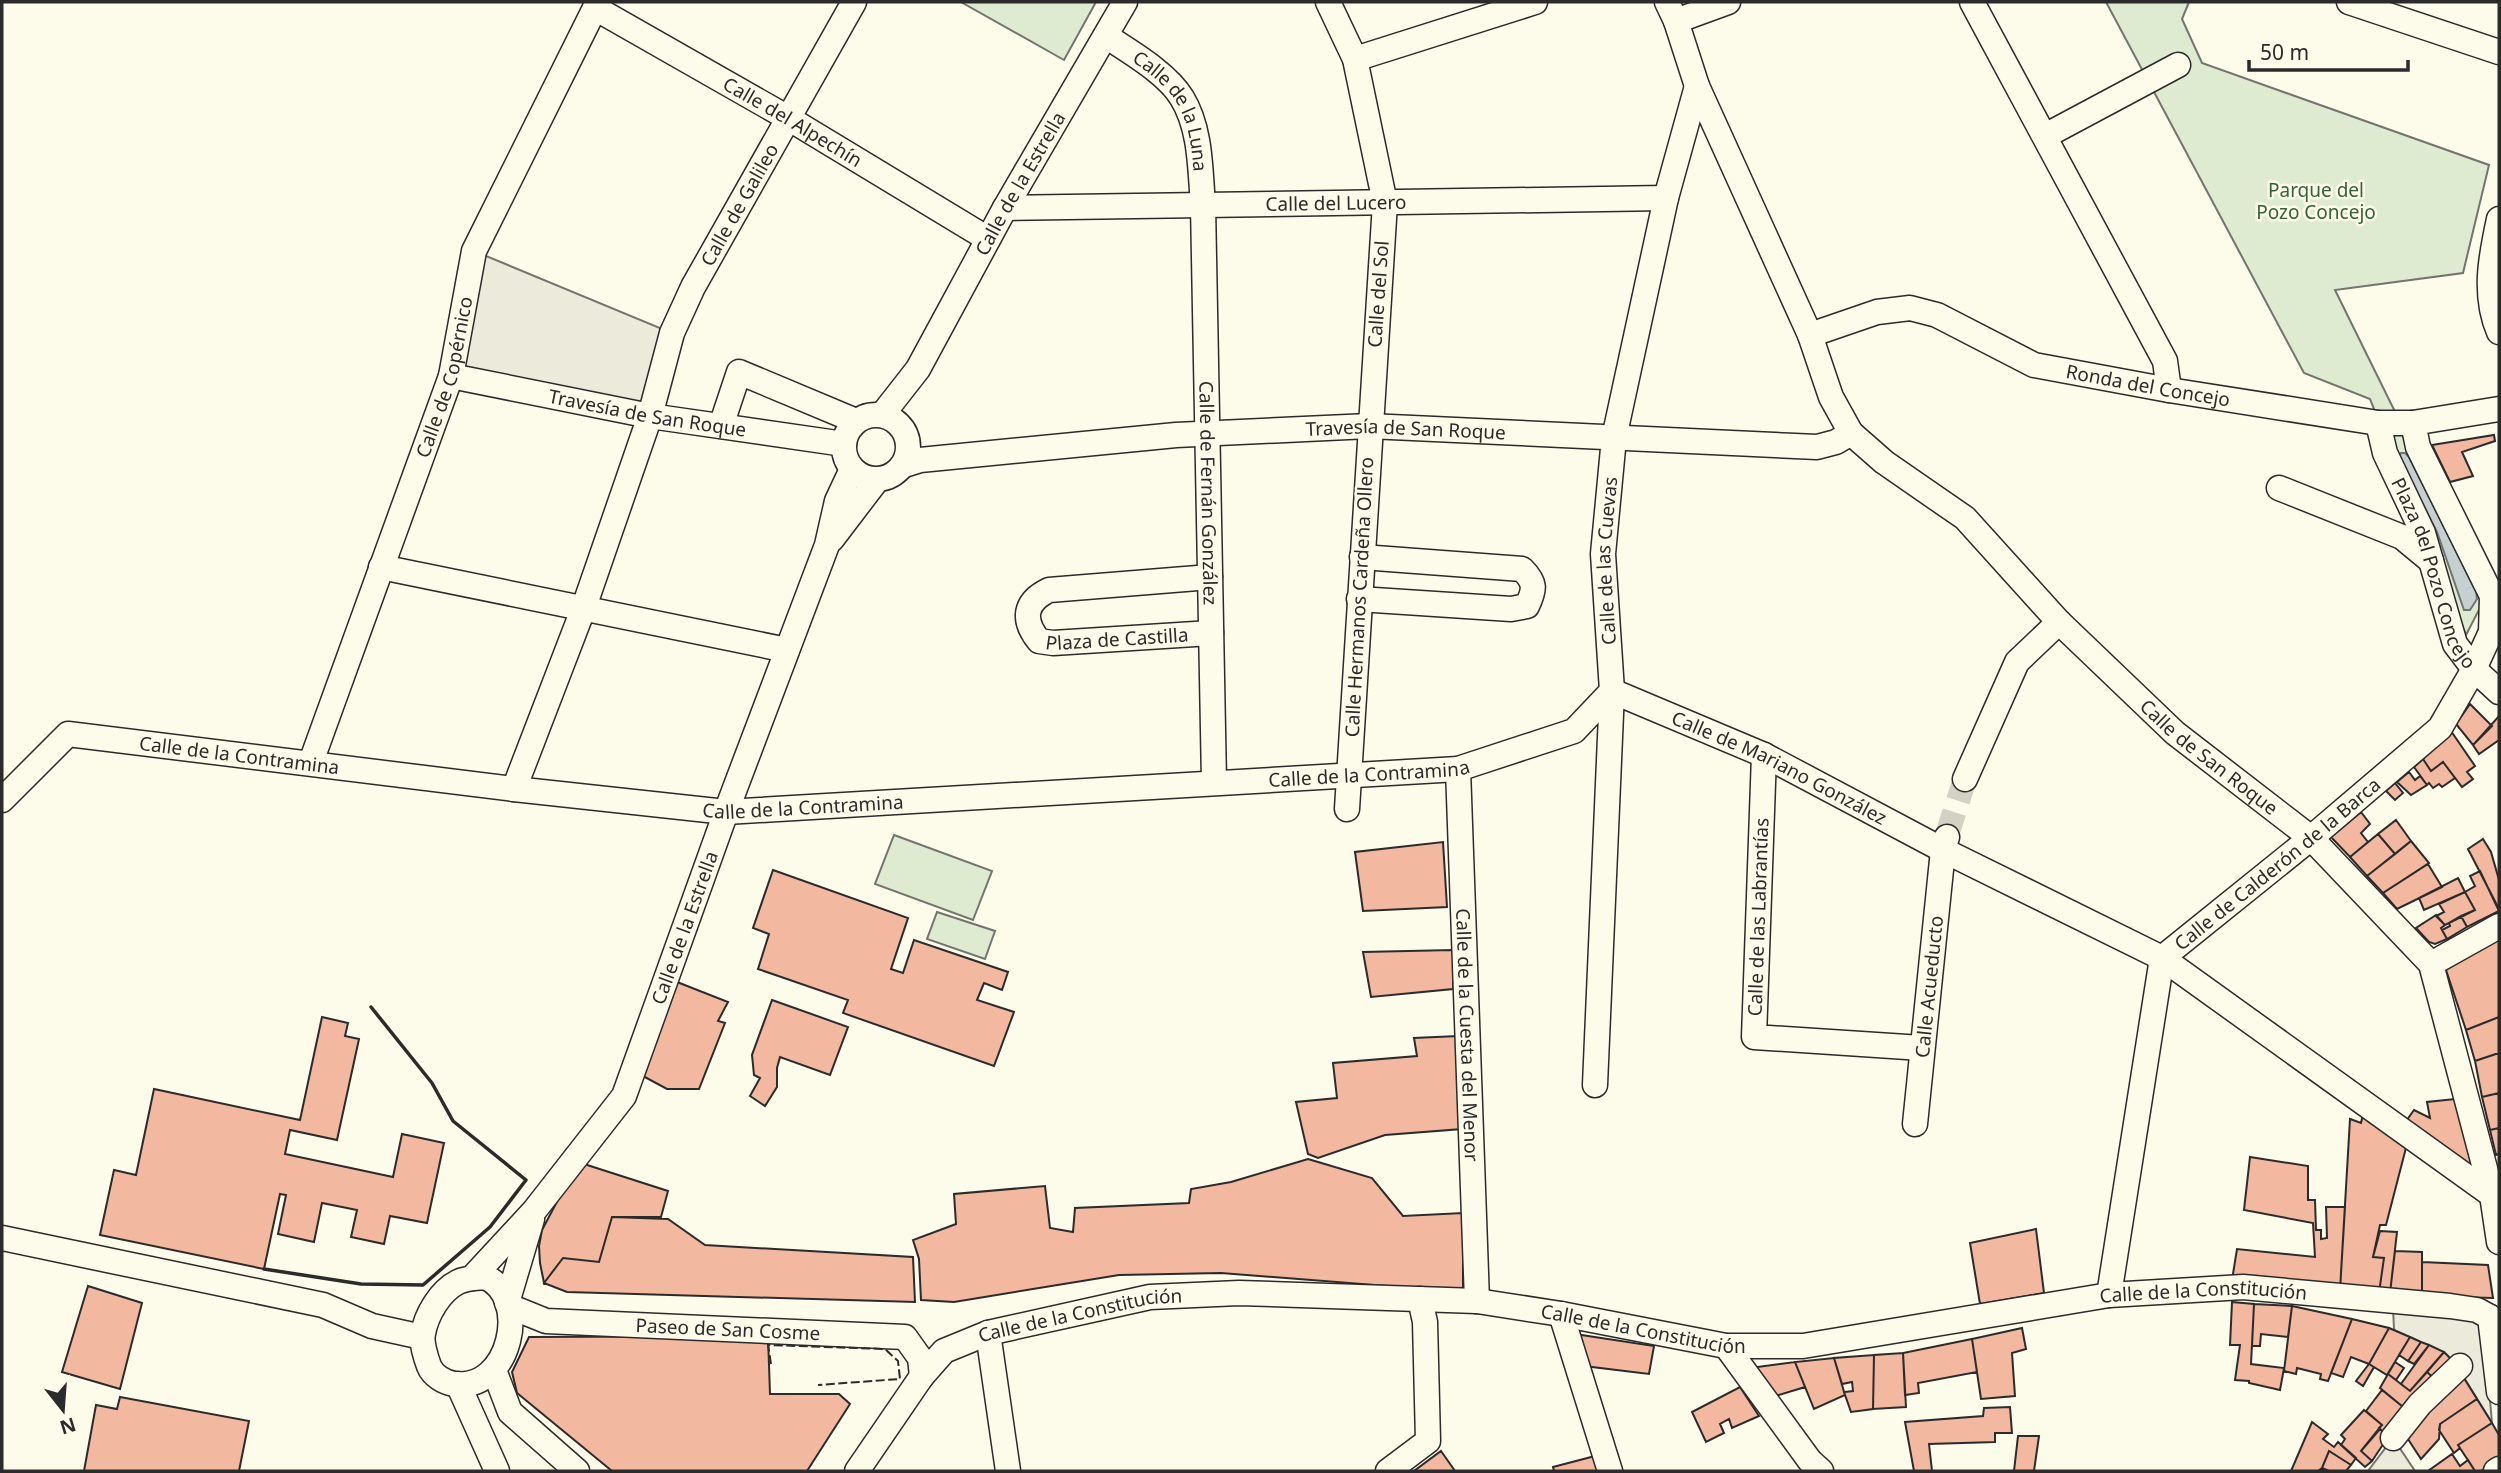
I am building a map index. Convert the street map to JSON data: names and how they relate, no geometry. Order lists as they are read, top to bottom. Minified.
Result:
{"streets":{"street":["Calle de la Luna","Calle del Alpechín","Calle de la Estrella","Calle del Lucero","Calle de Galileo","Calle del Sol","Calle de Copérnico","Ronda del Concejo","Travesía de San Roque","Calle de Fernán González","Calle de las Cuevas","Plaza del Pozo Concejo","Calle Hermanos Cardeña Ollero","Plaza de Castilla","Calle de la Contramina","Calle de San Roque","Calle de Mariano González","Calle de Calderón de la Barca","Calle de las Labrantías","Calle Acueducto","Calle de la Cuesta del Menor","Calle de la Constitución","Paseo de San Cosme"]},"crossings":[["Calle de la Luna","Calle de la Estrella"],["Calle de la Luna","Calle del Lucero"],["Calle de la Luna","Calle de Fernán González"],["Calle del Alpechín","Calle de la Estrella"],["Calle del Alpechín","Calle de Galileo"],["Calle del Alpechín","Calle de Copérnico"],["Calle de la Estrella","Calle del Lucero"],["Calle de la Estrella","Travesía de San Roque"],["Calle de la Estrella","Calle de la Contramina"],["Calle de la Estrella","Paseo de San Cosme"],["Calle del Lucero","Calle del Sol"],["Calle del Lucero","Calle de Fernán González"],["Calle del Lucero","Calle de las Cuevas"],["Calle de Galileo","Travesía de San Roque"],["Calle de Galileo","Calle de la Contramina"],["Calle del Sol","Travesía de San Roque"],["Calle del Sol","Calle Hermanos Cardeña Ollero"],["Calle de Copérnico","Travesía de San Roque"],["Calle de Copérnico","Calle de la Contramina"],["Ronda del Concejo","Plaza del Pozo Concejo"],["Ronda del Concejo","Calle de San Roque"],["Travesía de San Roque","Calle de Fernán González"],["Travesía de San Roque","Calle de las Cuevas"],["Travesía de San Roque","Calle Hermanos Cardeña Ollero"],["Travesía de San Roque","Calle de San Roque"],["Calle de Fernán González","Plaza de Castilla"],["Calle de Fernán González","Calle de la Contramina"],["Calle de las Cuevas","Calle de la Contramina"],["Calle de las Cuevas","Calle de San Roque"],["Calle de las Cuevas","Calle de Mariano González"],["Plaza del Pozo Concejo","Calle de Calderón de la Barca"],["Calle Hermanos Cardeña Ollero","Calle de la Contramina"],["Calle de la Contramina","Calle de Mariano González"],["Calle de la Contramina","Calle de la Cuesta del Menor"],["Calle de San Roque","Calle de Mariano González"],["Calle de San Roque","Calle de Calderón de la Barca"],["Calle de Mariano González","Calle de Calderón de la Barca"],["Calle de Mariano González","Calle de las Labrantías"],["Calle de Mariano González","Calle Acueducto"],["Calle de Calderón de la Barca","Calle de la Constitución"],["Calle de las Labrantías","Calle Acueducto"],["Calle de la Cuesta del Menor","Calle de la Constitución"],["Calle de la Constitución","Paseo de San Cosme"]],"parks":["Parque del Pozo Concejo"],"scale_bar":"50 m","north":"bottom"}
